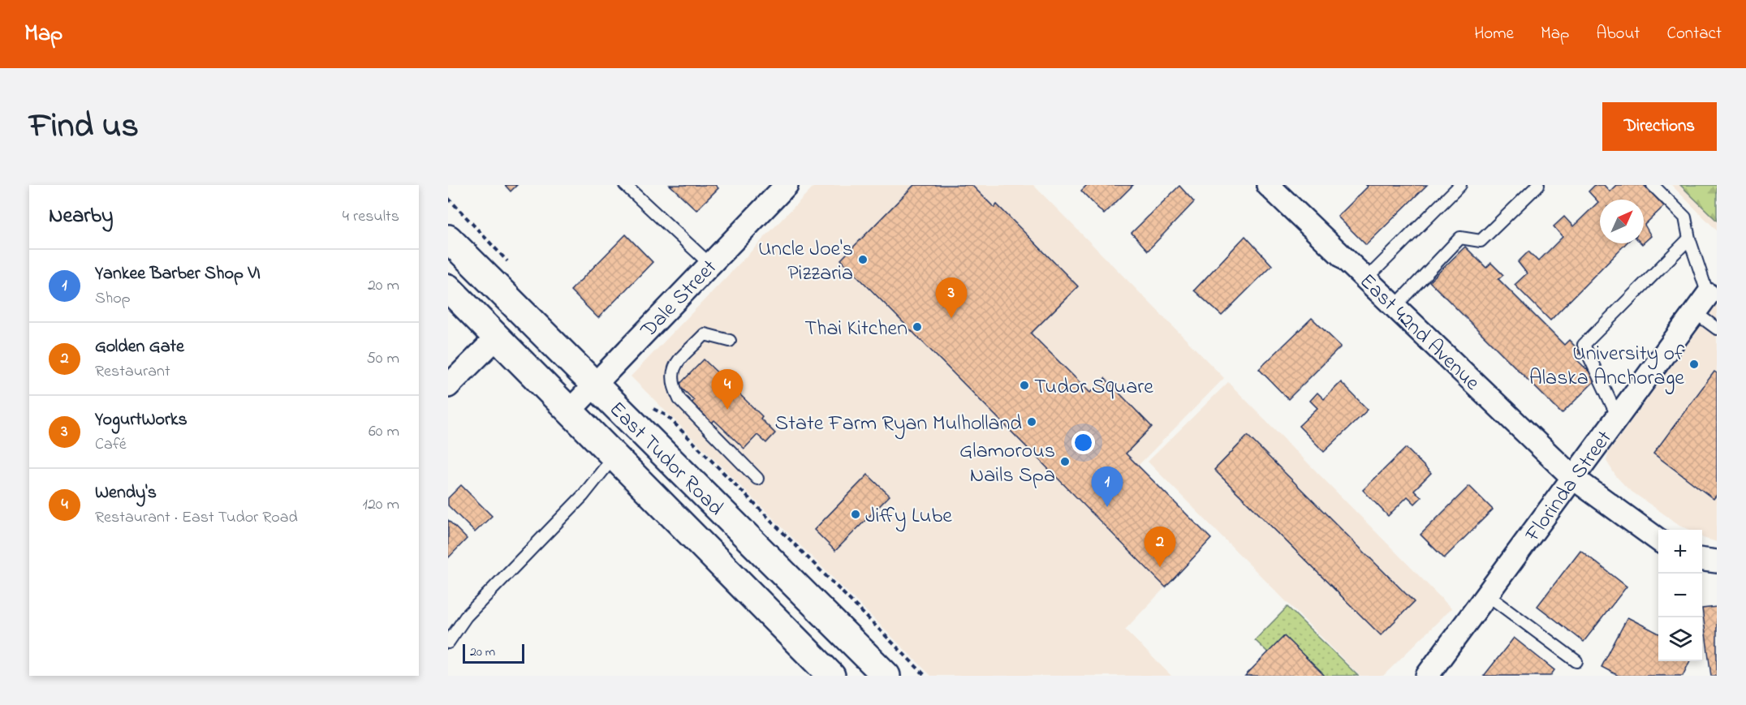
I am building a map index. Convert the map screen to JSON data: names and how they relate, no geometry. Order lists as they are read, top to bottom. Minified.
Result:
{"streets":{"main road":["East Tudor Road"],"street":["Dale Street","East 42nd Avenue","Florinda Street"]},"crossings":[["Dale Street","East Tudor Road"],["East 42nd Avenue","Florinda Street"]],"places":["Uncle Joe's Pizzaria","Thai Kitchen","University of Alaska Anchorage","Tudor Square","State Farm Ryan Mulholland","Glamorous Nails Spa","Jiffy Lube"],"scale_bar":"20 m","north":"top right","page":{"header":"Map","nav":["Home","Map","About","Contact"],"title":"Find us","buttons":"Directions","heading":["Nearby","4 results"],"list":[{"mark":"1","name":"Yankee Barber Shop VI","note":"Shop","value":"20 m"},{"mark":"2","name":"Golden Gate","note":"Restaurant","value":"50 m"},{"mark":"3","name":"YogurtWorks","note":"Café","value":"60 m"},{"mark":"4","name":"Wendy's","note":"Restaurant · East Tudor Road","value":"120 m"}],"pins":["3","4","1","2"],"map_buttons":["+","−"],"scale":"20 m"}}
